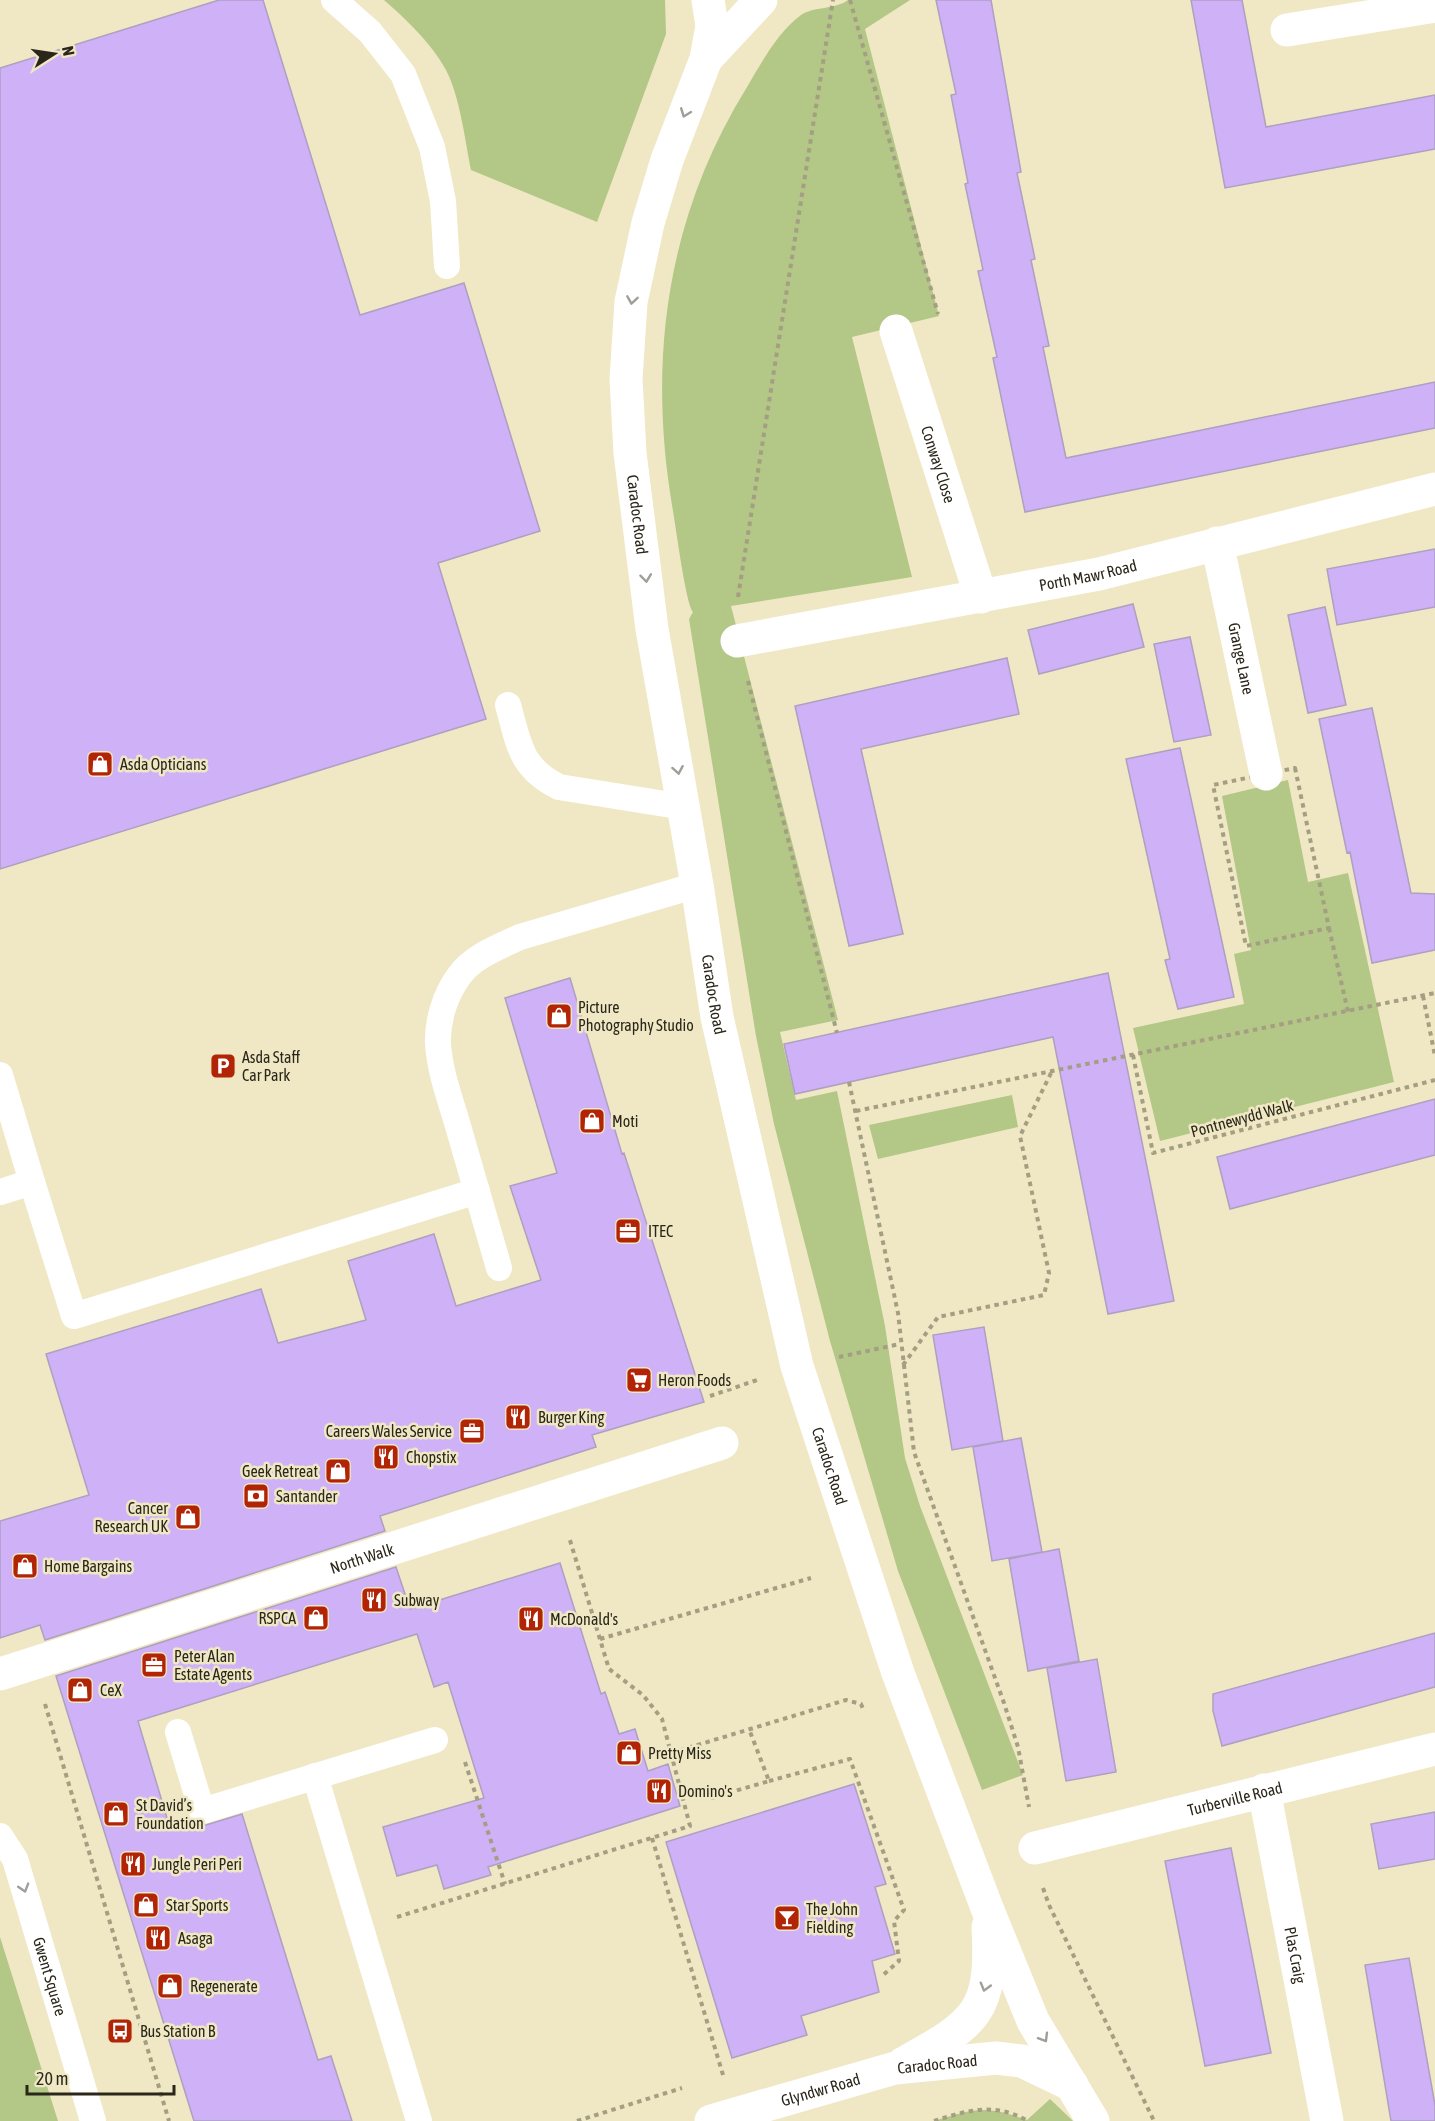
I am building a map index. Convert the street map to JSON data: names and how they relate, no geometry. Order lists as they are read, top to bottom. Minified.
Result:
{"streets":{"street":["Conway Close","Caradoc Road","Porth Mawr Road","Grange Lane","North Walk","Turberville Road","Plas Craig","Glyndwr Road"],"lane":["Gwent Square"],"path":["Pontnewydd Walk"]},"crossings":[["Conway Close","Porth Mawr Road"],["Caradoc Road","Glyndwr Road"],["Porth Mawr Road","Grange Lane"],["Turberville Road","Plas Craig"]],"one_way":["Caradoc Road","Gwent Square"],"places":{"shop":["Asda Opticians","Picture Photography Studio","Moti","Geek Retreat","Cancer Research UK","Home Bargains","RSPCA","CeX","Pretty Miss","St David’s Foundation","Star Sports","Regenerate"],"parking":["Asda Staff Car Park"],"office":["ITEC","Careers Wales Service","Peter Alan Estate Agents"],"supermarket":["Heron Foods"],"restaurant":["Burger King","Chopstix","Subway","McDonald's","Domino's","Jungle Peri Peri","Asaga"],"bank":["Santander"],"bar":["The John Fielding"],"bus stop":["Bus Station B"]},"scale_bar":"20 m","north":"right"}
